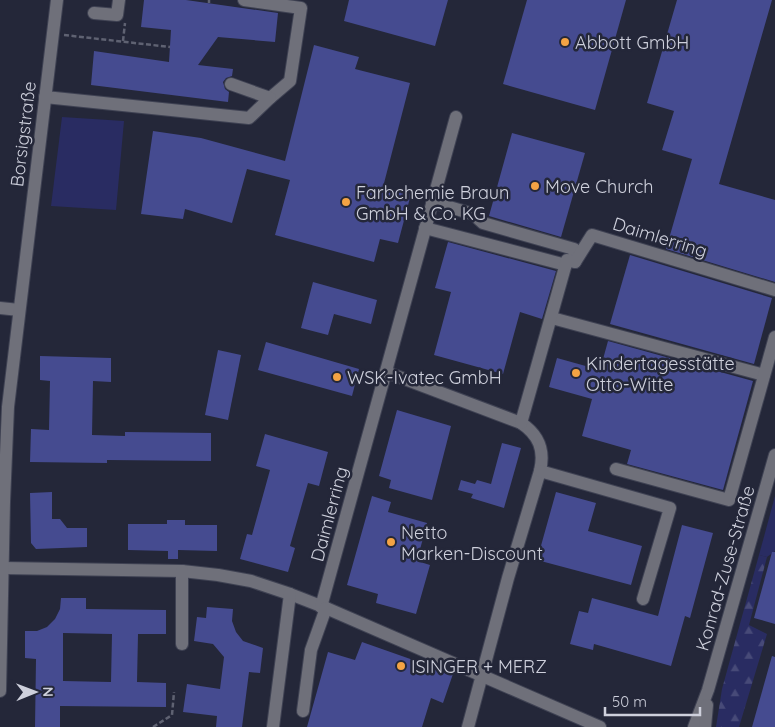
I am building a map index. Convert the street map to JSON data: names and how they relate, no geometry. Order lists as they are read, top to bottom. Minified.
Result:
{"streets":{"street":["Borsigstraße","Daimlerring","Konrad-Zuse-Straße"]},"places":["Abbott GmbH","Move Church","Farbchemie Braun GmbH & Co. KG","Kindertagesstätte Otto-Witte","WSK-Ivatec GmbH","Netto Marken-Discount","ISINGER + MERZ"],"scale_bar":"50 m","north":"right"}
